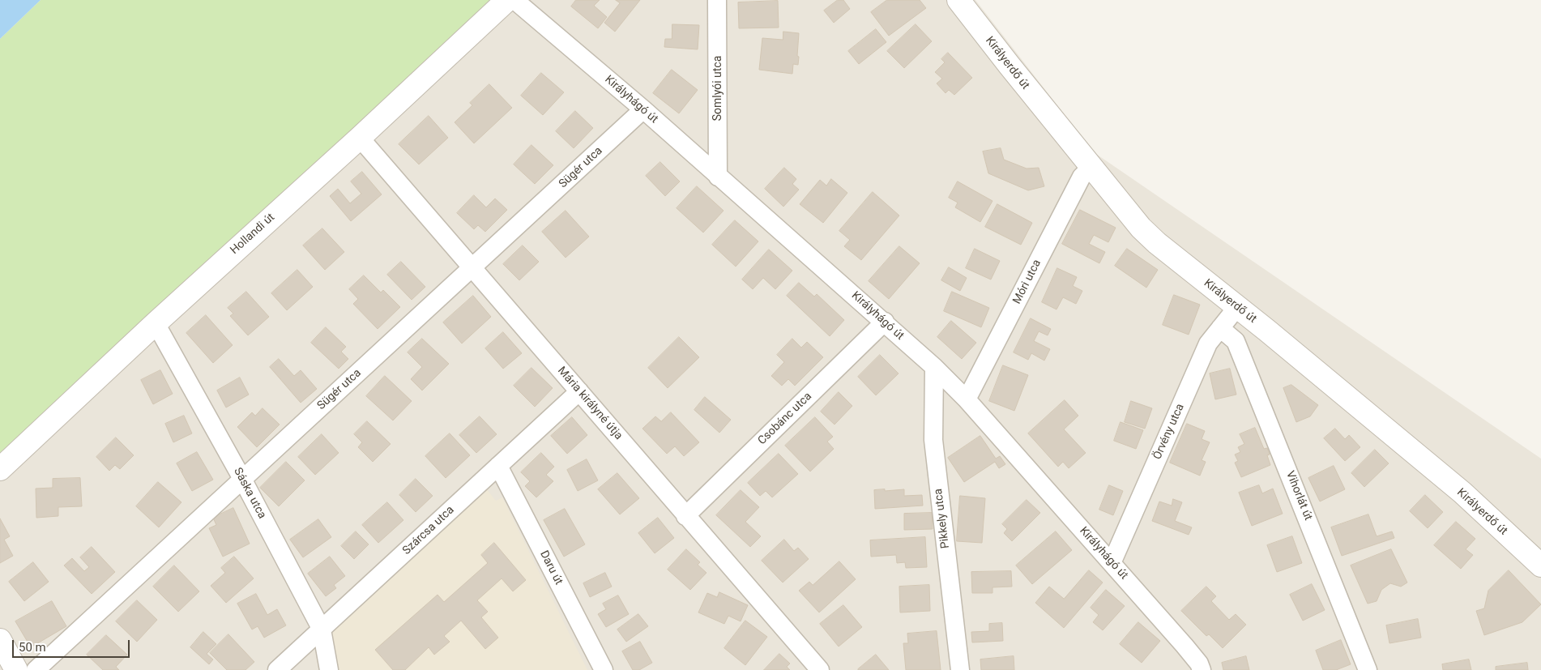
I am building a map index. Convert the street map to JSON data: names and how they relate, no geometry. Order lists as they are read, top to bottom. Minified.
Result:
{"streets":{"street":["Királyerdő út","Somlyói utca","Királyhágó út","Sügér utca","Hollandi út","Móri utca","Mária királyné útja","Csobánc utca","Örvény utca","Sáska utca","Vihorlát út","Pikkely utca","Szárcsa utca","Daru út"]},"crossings":[["Királyerdő út","Móri utca"],["Királyerdő út","Örvény utca"],["Somlyói utca","Királyhágó út"],["Királyhágó út","Sügér utca"],["Királyhágó út","Móri utca"],["Királyhágó út","Csobánc utca"],["Királyhágó út","Örvény utca"],["Királyhágó út","Pikkely utca"],["Sügér utca","Mária királyné útja"],["Sügér utca","Sáska utca"],["Hollandi út","Mária királyné útja"],["Hollandi út","Sáska utca"],["Mária királyné útja","Csobánc utca"],["Mária királyné útja","Szárcsa utca"],["Örvény utca","Vihorlát út"],["Sáska utca","Szárcsa utca"],["Szárcsa utca","Daru út"]],"scale_bar":"50 m"}
